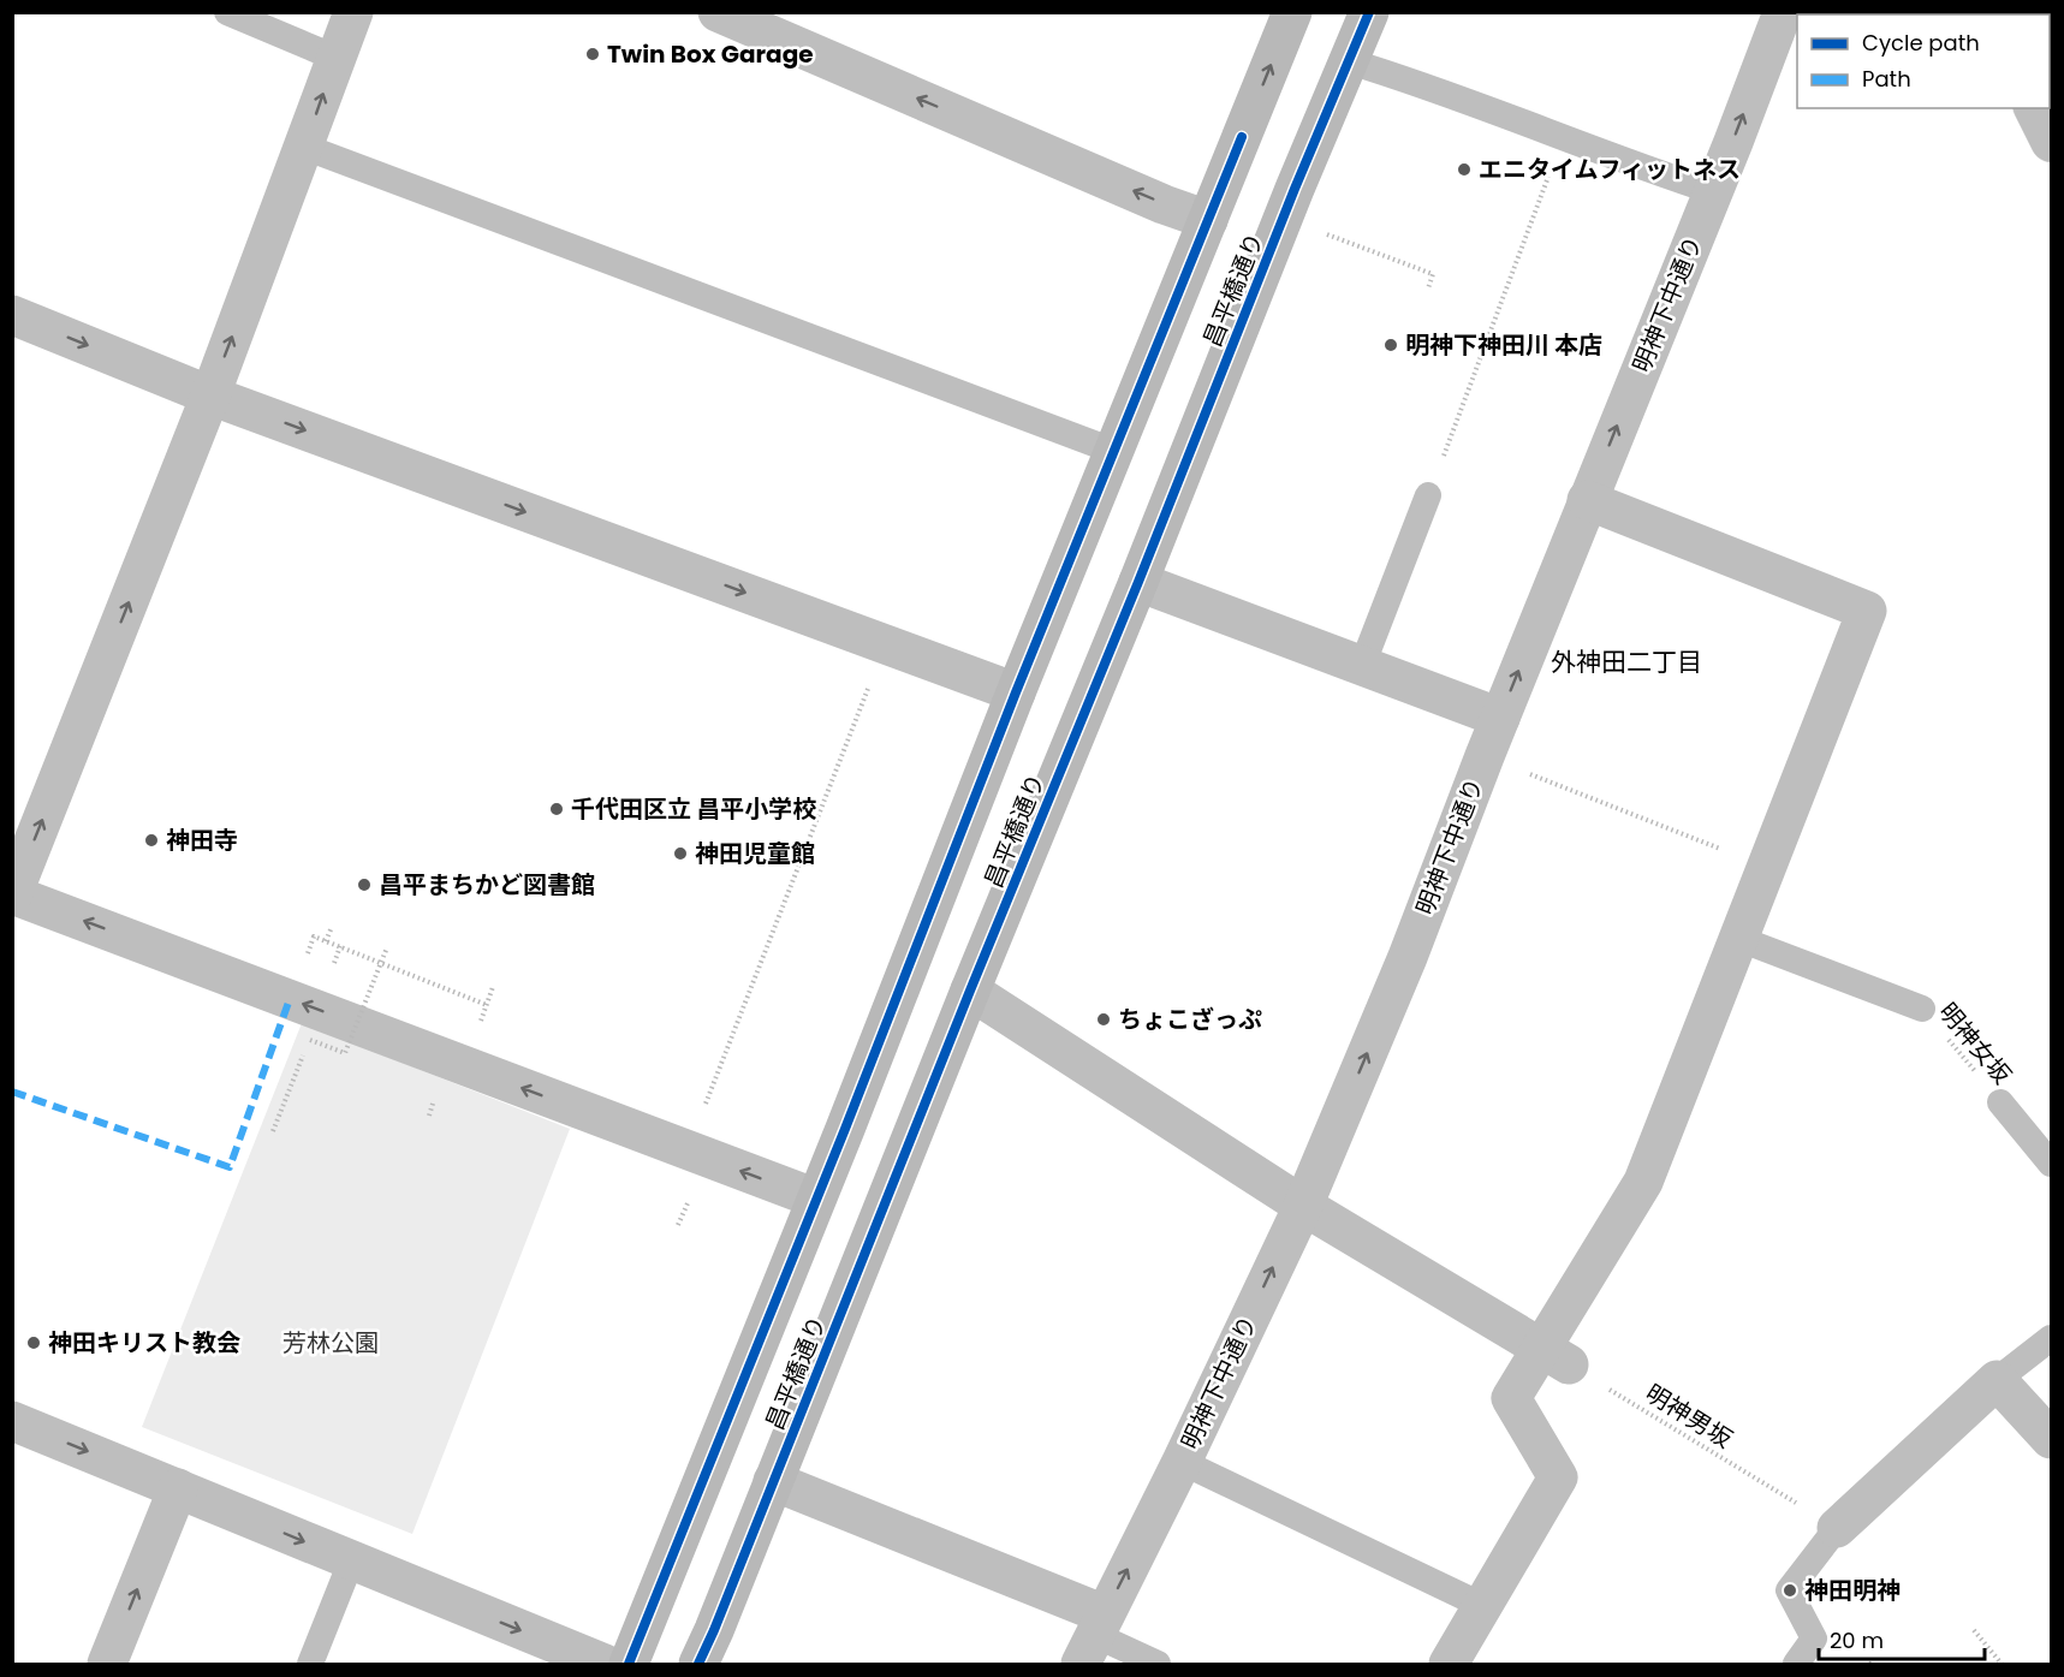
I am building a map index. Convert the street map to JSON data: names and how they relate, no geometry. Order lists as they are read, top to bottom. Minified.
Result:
{"streets":{"main road":["昌平橋通り","明神下中通り"],"path":["明神女坂","明神男坂"]},"districts":["外神田二丁目"],"parks":["芳林公園"],"places":["Twin Box Garage","エニタイムフィットネス","明神下神田川 本店","千代田区立 昌平小学校","神田寺","神田児童館","昌平まちかど図書館","ちょこざっぷ","神田キリスト教会","神田明神"],"legend":["Cycle path","Path"],"scale_bar":"20 m"}
